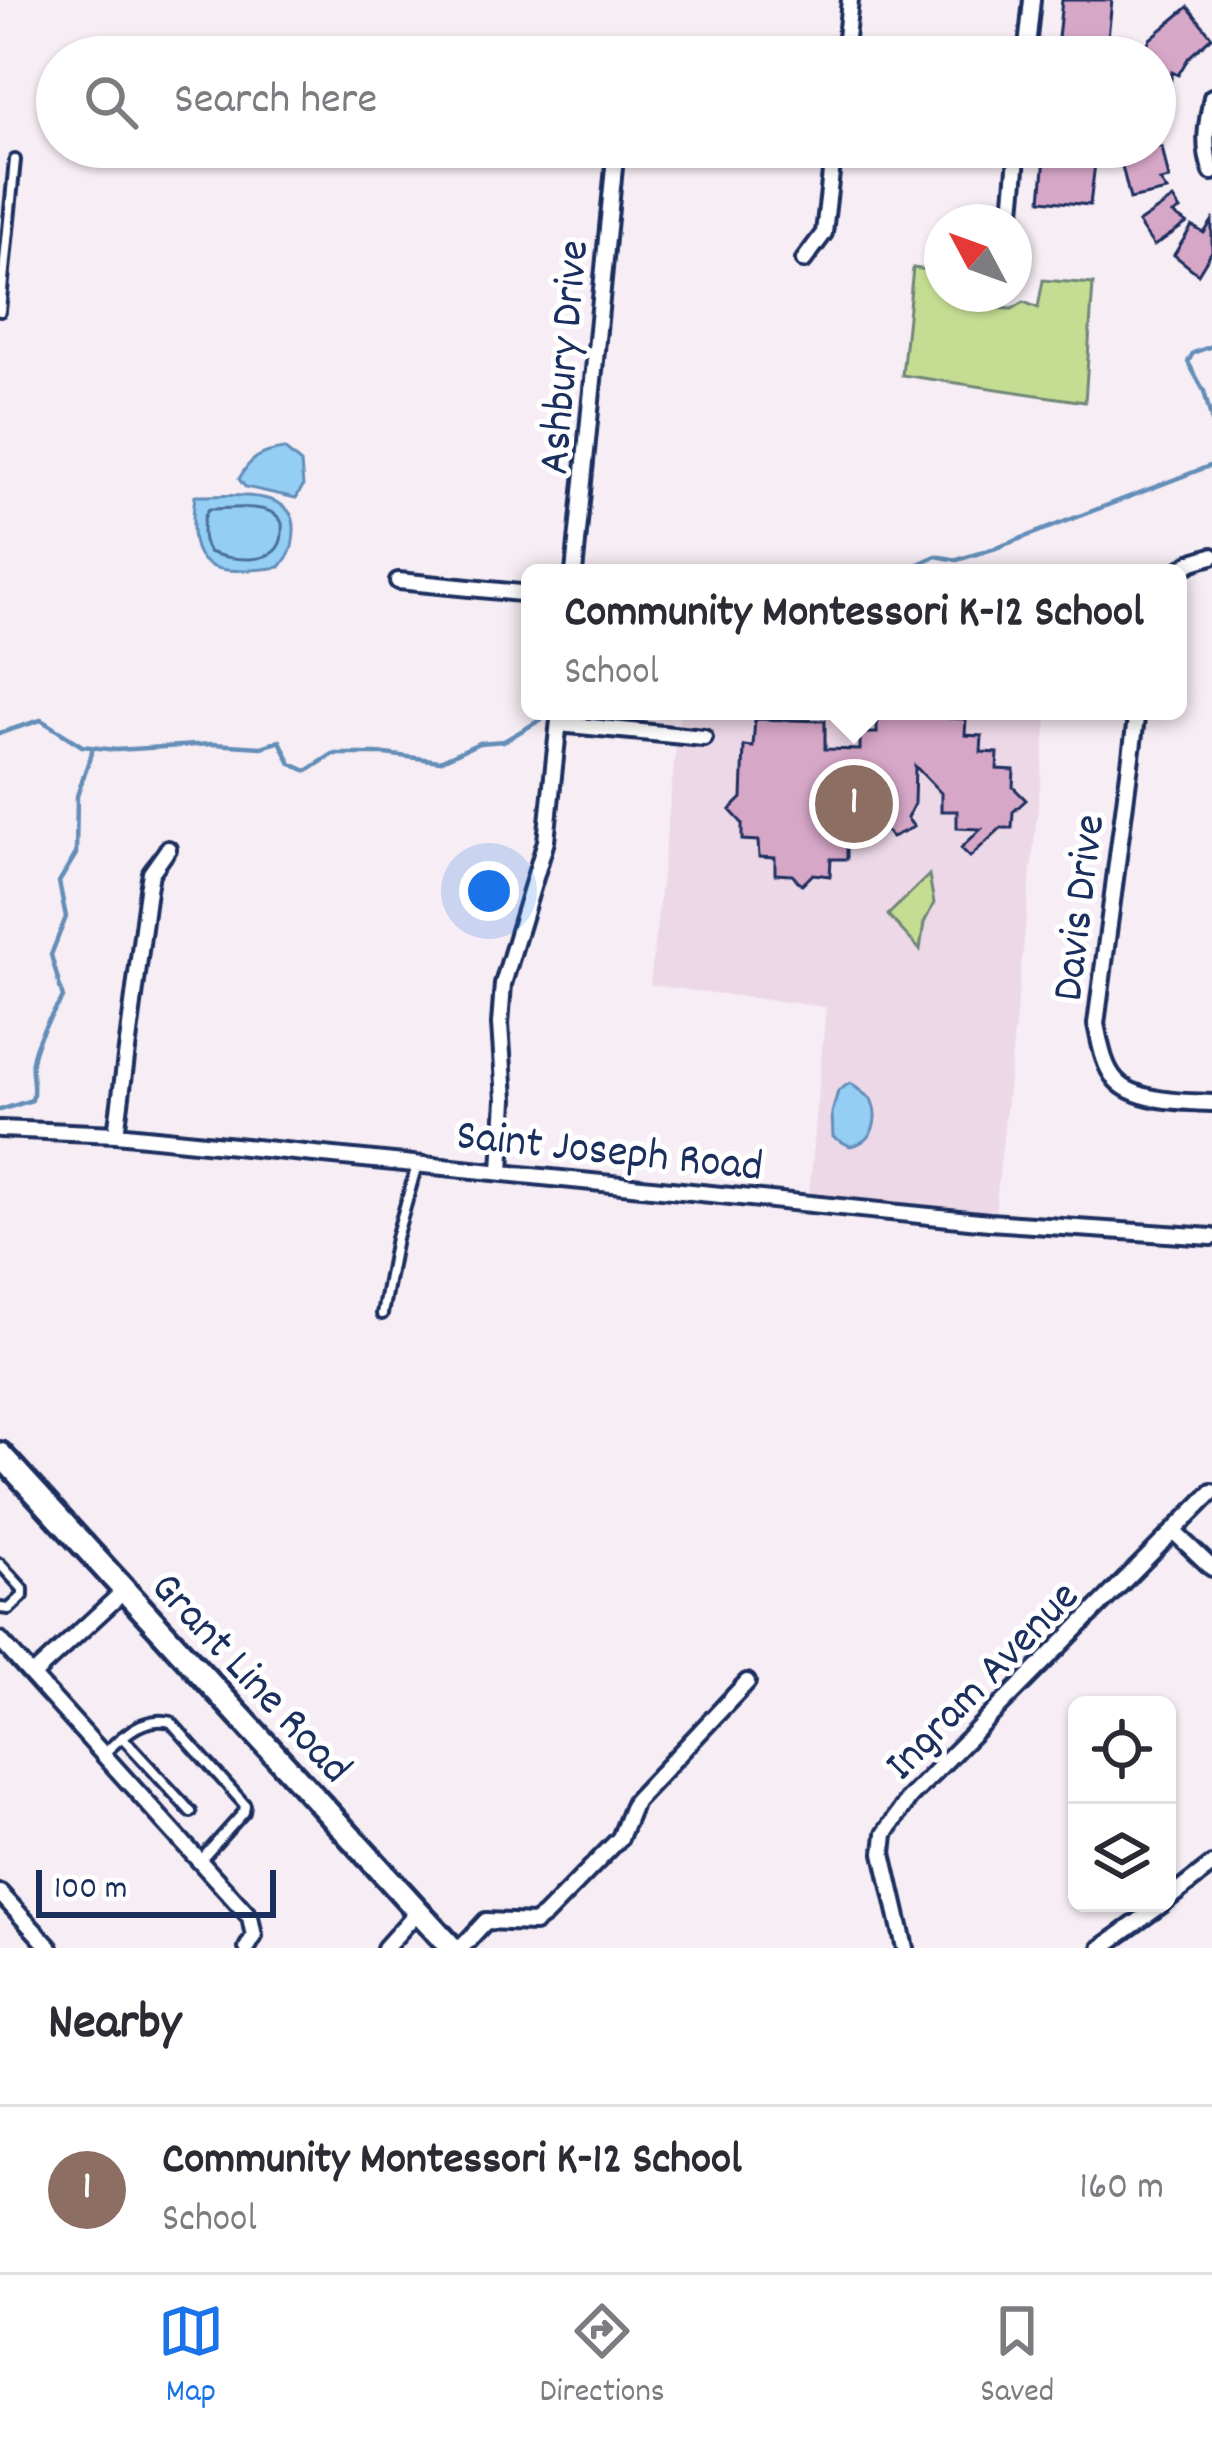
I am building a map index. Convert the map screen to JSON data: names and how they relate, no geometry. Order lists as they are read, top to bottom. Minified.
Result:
{"streets":{"main road":["Grant Line Road"],"street":["Ashbury Drive","Davis Drive","Saint Joseph Road","Ingram Avenue"]},"scale_bar":"100 m","north":"top left","page":{"search":"Search here","popup":["Community Montessori K-12 School","School"],"pins":"1","scale":"100 m","heading":"Nearby","list":[{"mark":"1","name":"Community Montessori K-12 School","note":"School","value":"160 m"}],"nav":["Map","Directions","Saved"]}}
